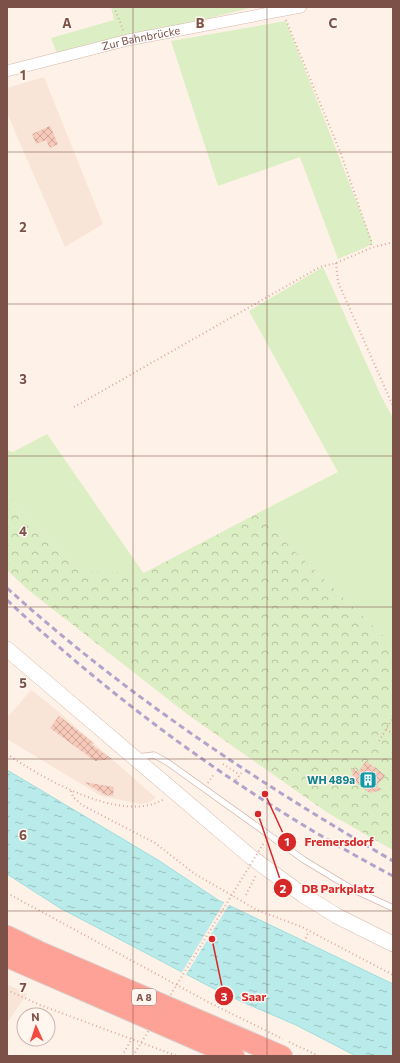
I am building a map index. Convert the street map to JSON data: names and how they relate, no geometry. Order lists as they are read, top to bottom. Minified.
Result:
{"streets":{"highway":["A 8"],"street":["Zur Bahnbrücke"]},"places":{"building":["WH 489a"],"other":["Fremersdorf","DB Parkplatz","Saar"]},"north":"top","grid":{"columns":["A","B","C"],"rows":["1","2","3","4","5","6","7"]}}
